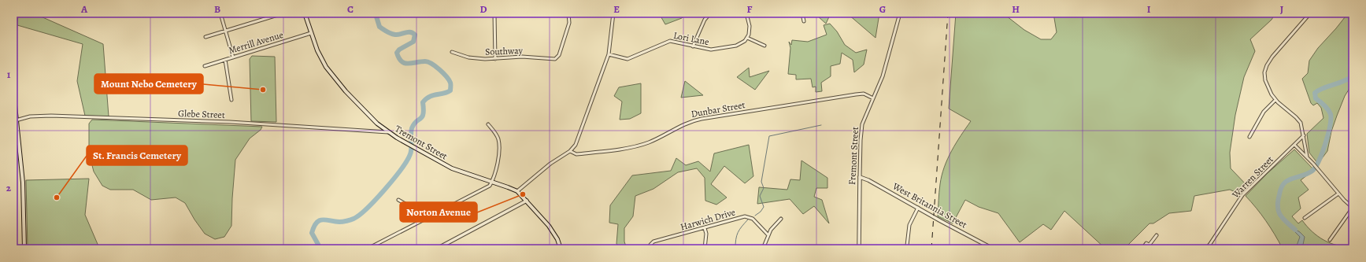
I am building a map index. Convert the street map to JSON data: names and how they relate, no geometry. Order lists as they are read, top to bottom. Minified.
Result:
{"streets":{"main road":["Tremont Street"],"street":["Lori Lane","Merrill Avenue","Southway","Dunbar Street","Glebe Street","Fremont Street","Warren Street","West Britannia Street","Harwich Drive"]},"crossings":[["Merrill Avenue","Tremont Street"],["Dunbar Street","Fremont Street"],["Glebe Street","Tremont Street"],["Fremont Street","West Britannia Street"]],"places":["Mount Nebo Cemetery","Norton Avenue","St. Francis Cemetery"],"grid":{"columns":["A","B","C","D","E","F","G","H","I","J"],"rows":["1","2"]}}
